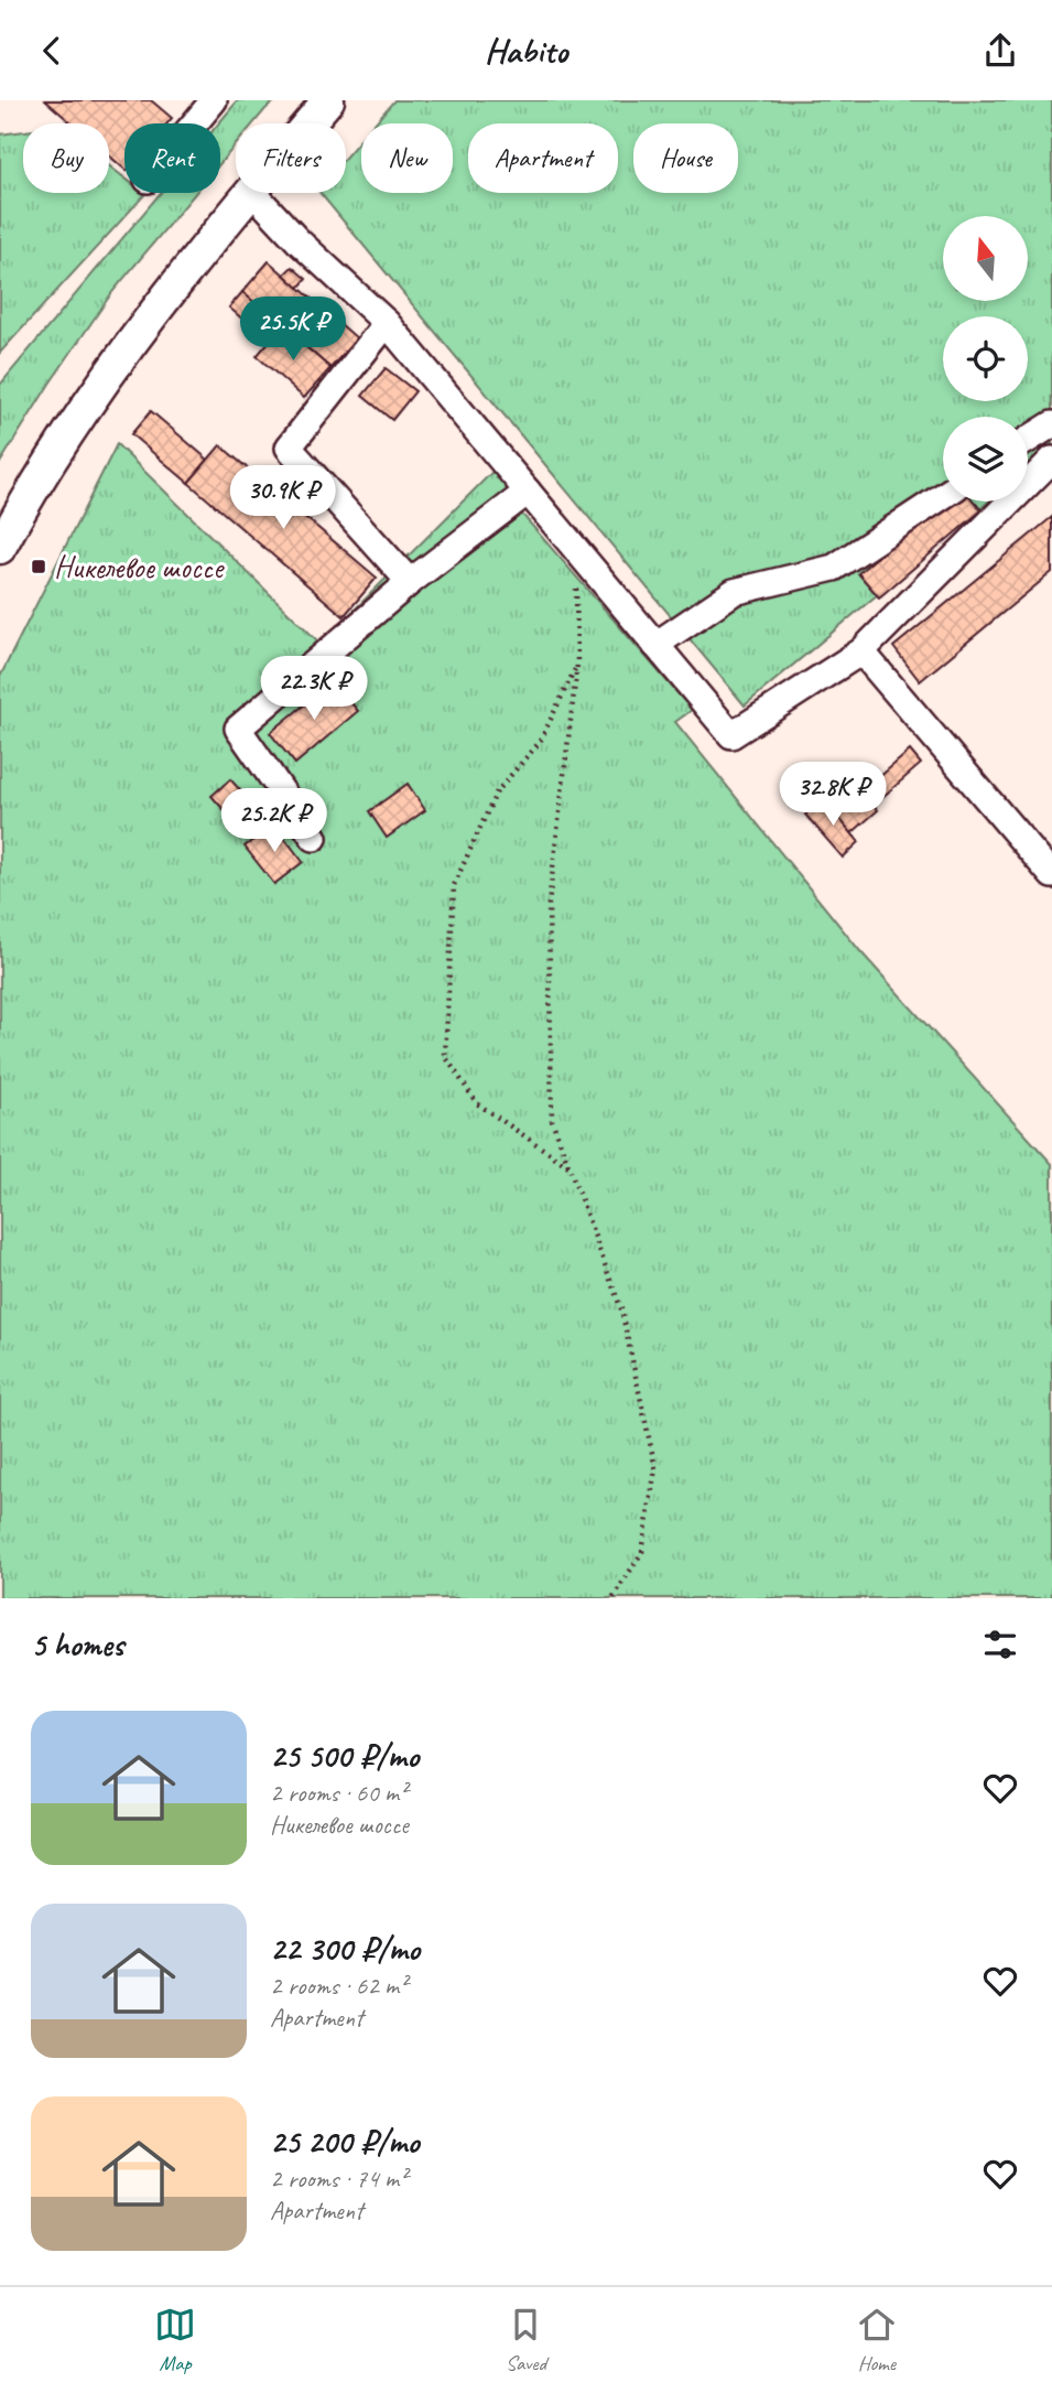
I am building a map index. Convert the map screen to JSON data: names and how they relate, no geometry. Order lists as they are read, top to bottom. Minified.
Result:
{"places":{"transit":["Никелевое шоссе"]},"north":"top","page":{"header":"Habito","chip":["Buy","Rent","Filters","New","Apartment","House"],"price":["25.5K ₽","30.9K ₽","22.3K ₽","32.8K ₽","25.2K ₽"],"heading":"5 homes","list":[{"name":"25 500 ₽/mo","note":"2 rooms · 60 m² · Никелевое шоссе"},{"name":"22 300 ₽/mo","note":"2 rooms · 62 m² · Apartment"},{"name":"25 200 ₽/mo","note":"2 rooms · 74 m² · Apartment"}],"tabs":["Map","Saved","Home"]}}
